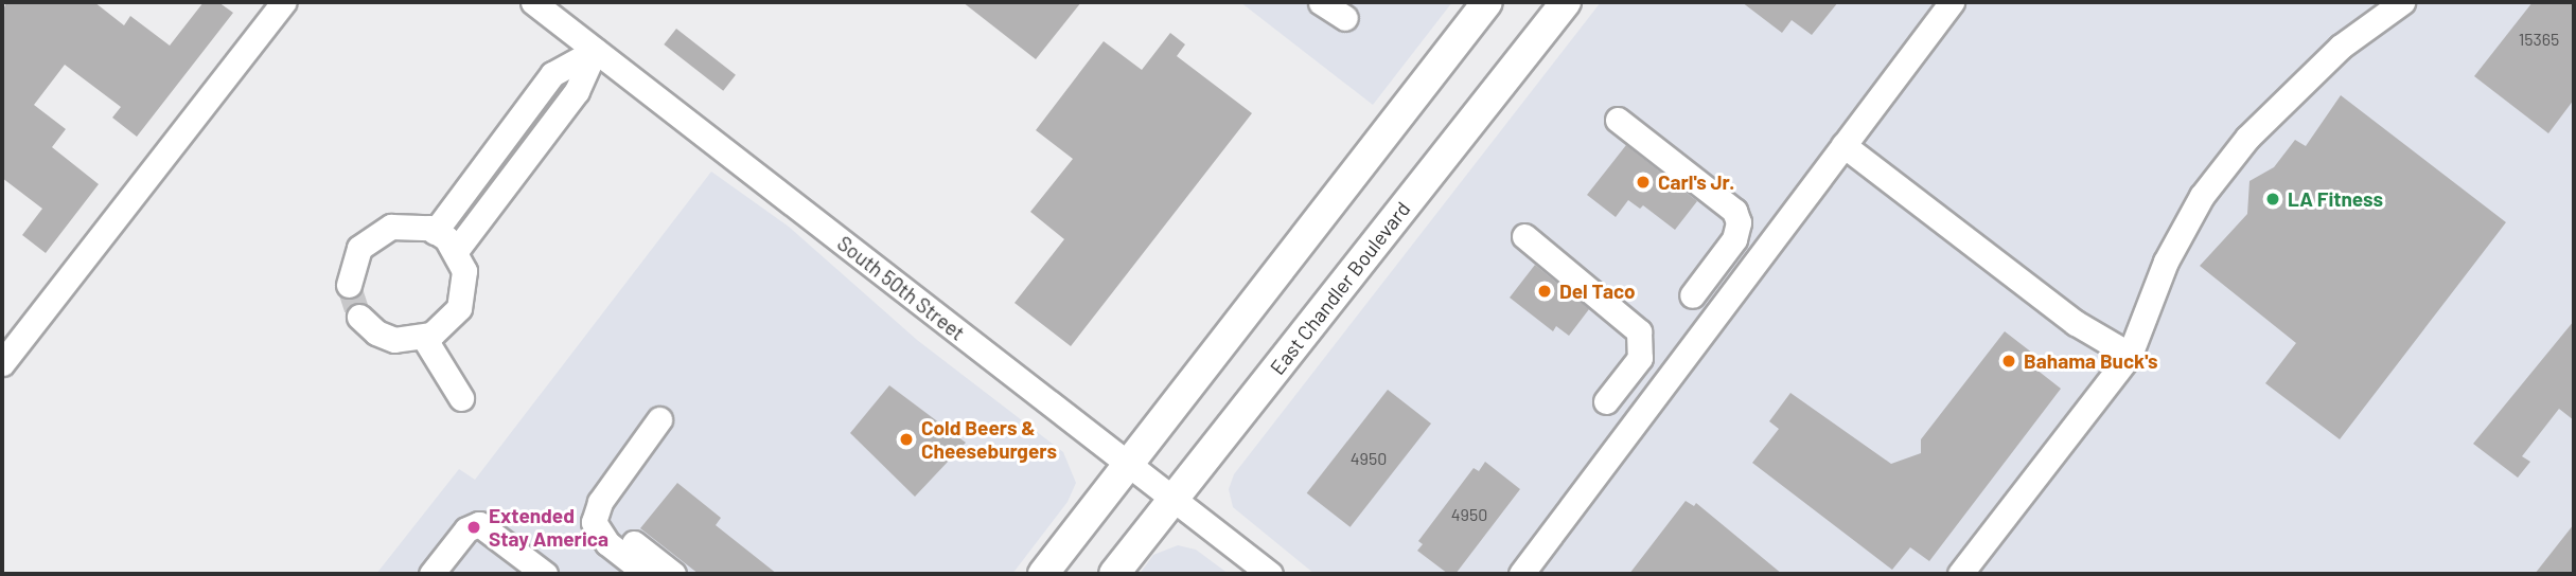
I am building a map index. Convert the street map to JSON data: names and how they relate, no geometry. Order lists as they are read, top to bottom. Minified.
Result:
{"streets":{"main road":["East Chandler Boulevard"],"street":["South 50th Street"]},"crossings":[["South 50th Street","East Chandler Boulevard"]],"places":["Carl's Jr.","LA Fitness","Del Taco","Bahama Buck's","Cold Beers & Cheeseburgers","Extended Stay America"],"house_numbers":["15365","4950","4950"]}
